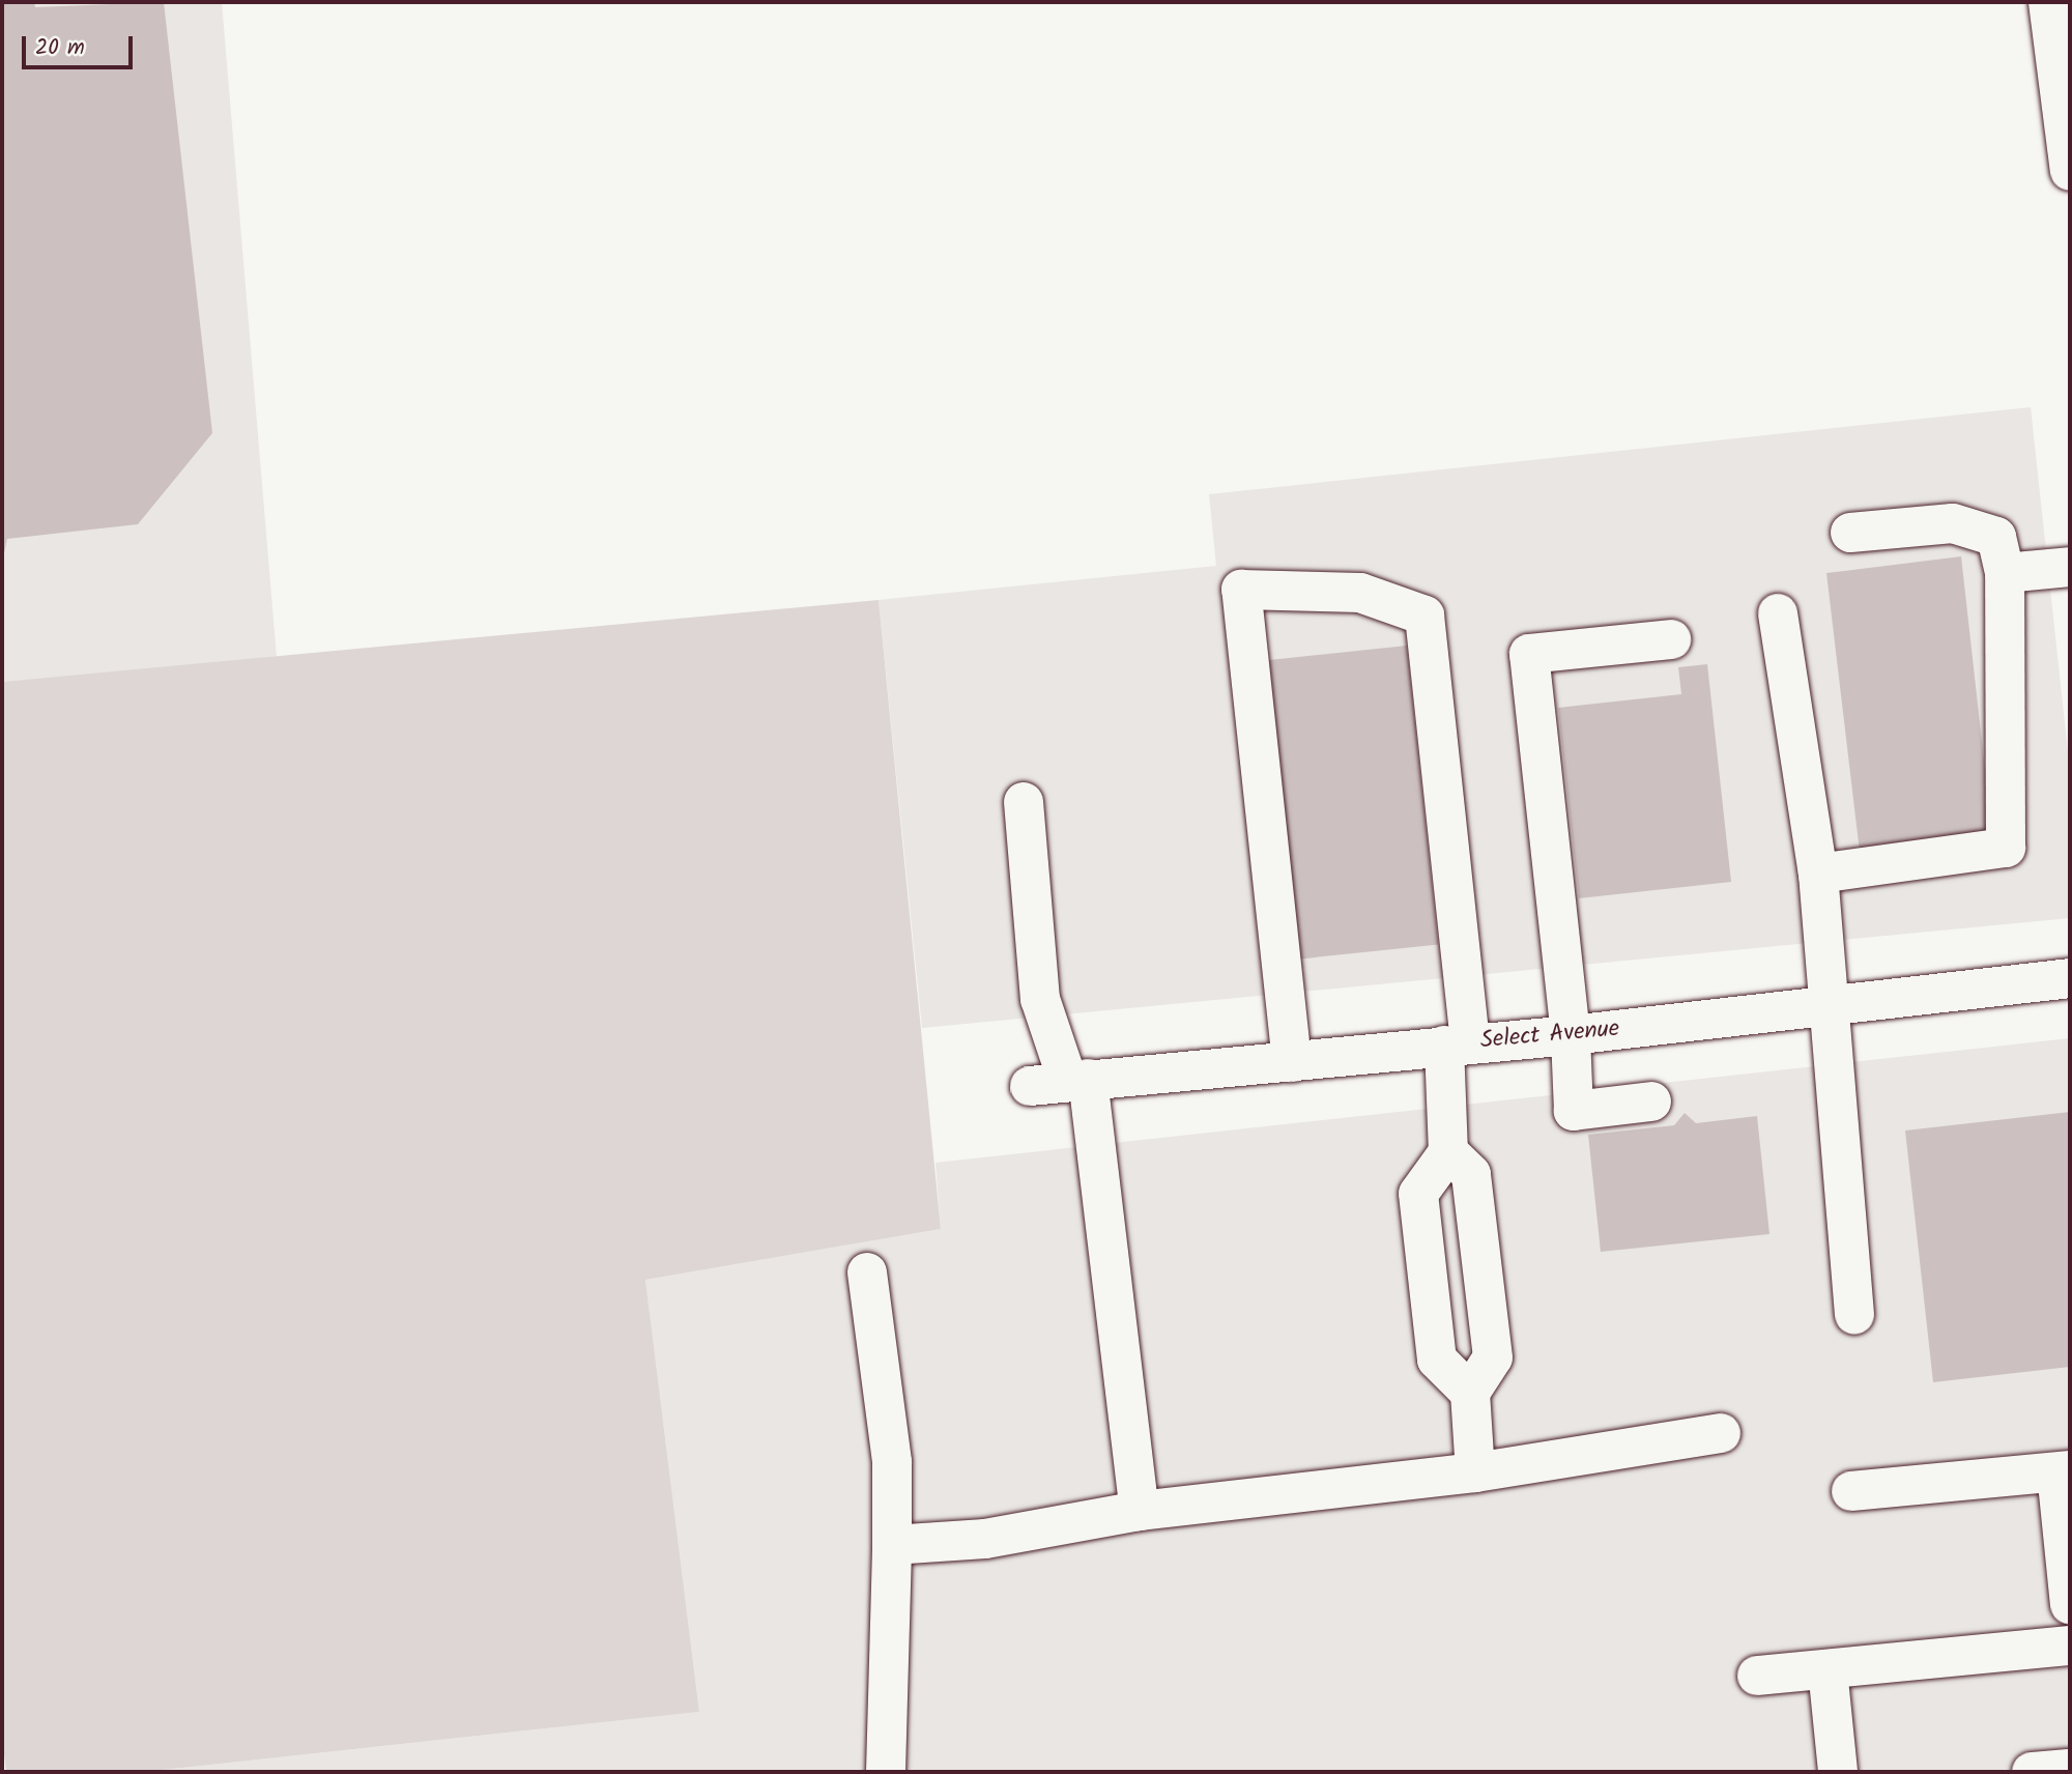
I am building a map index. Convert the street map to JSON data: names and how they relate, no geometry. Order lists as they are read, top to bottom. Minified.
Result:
{"streets":{"street":["Select Avenue"]},"scale_bar":"20 m"}
